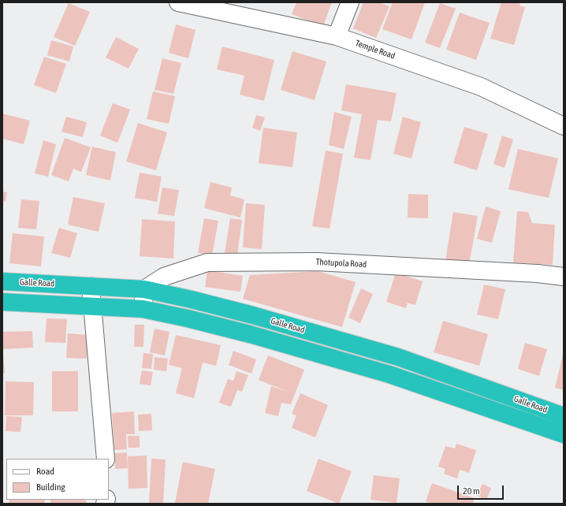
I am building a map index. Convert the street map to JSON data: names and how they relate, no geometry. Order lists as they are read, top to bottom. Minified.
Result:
{"streets":{"highway":["Galle Road"],"street":["Temple Road","Thotupola Road"]},"crossings":[["Thotupola Road","Galle Road"]],"legend":["Road","Building"],"scale_bar":"20 m"}
